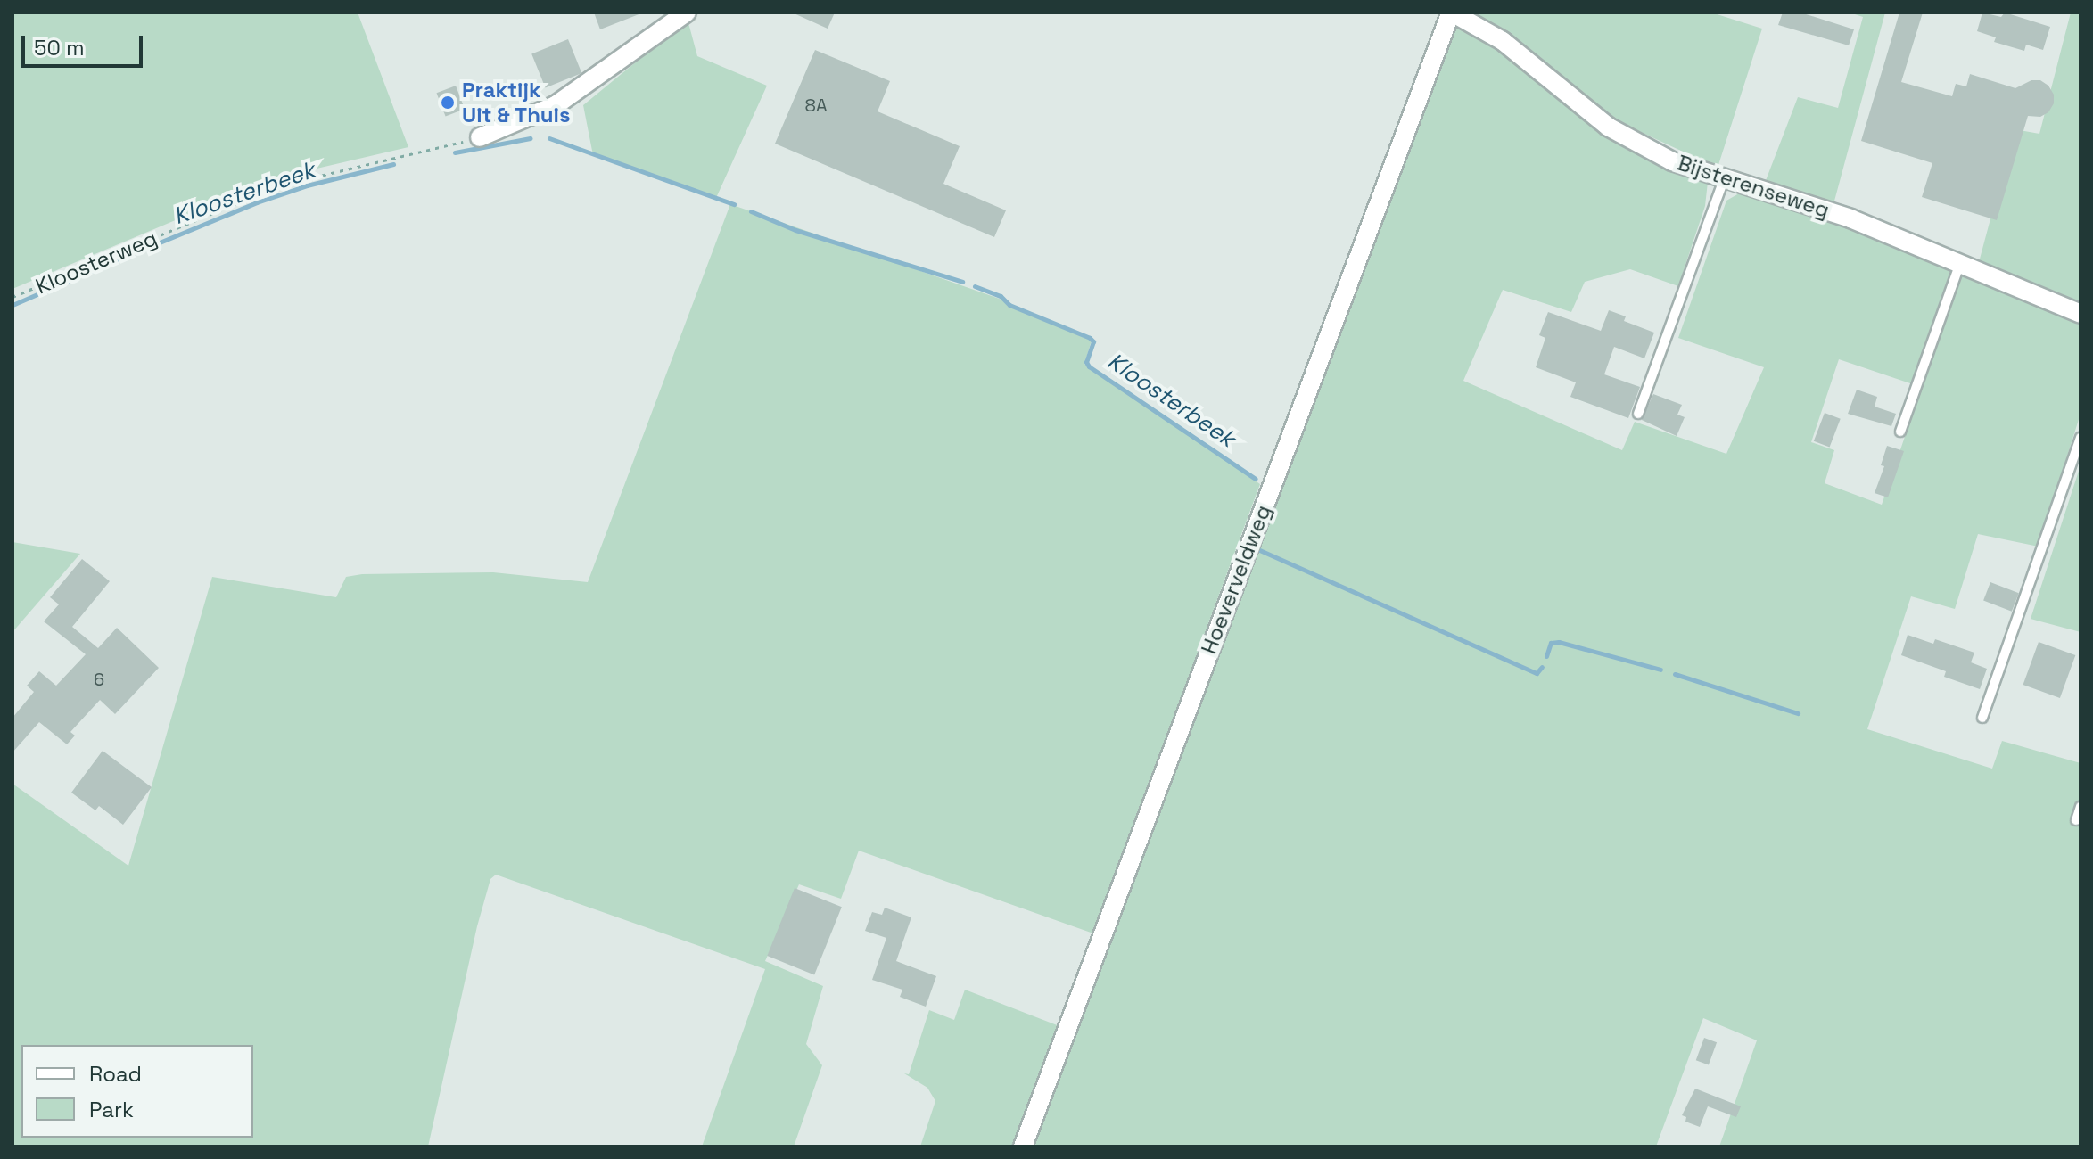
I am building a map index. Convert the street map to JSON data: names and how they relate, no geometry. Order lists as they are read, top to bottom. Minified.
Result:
{"streets":{"street":["Bijsterenseweg","Hoeverveldweg"],"path":["Kloosterweg"]},"crossings":[["Bijsterenseweg","Hoeverveldweg"]],"water":["Kloosterbeek"],"places":["Praktijk Uit & Thuis"],"house_numbers":["8A","6"],"legend":["Road","Park"],"scale_bar":"50 m"}
